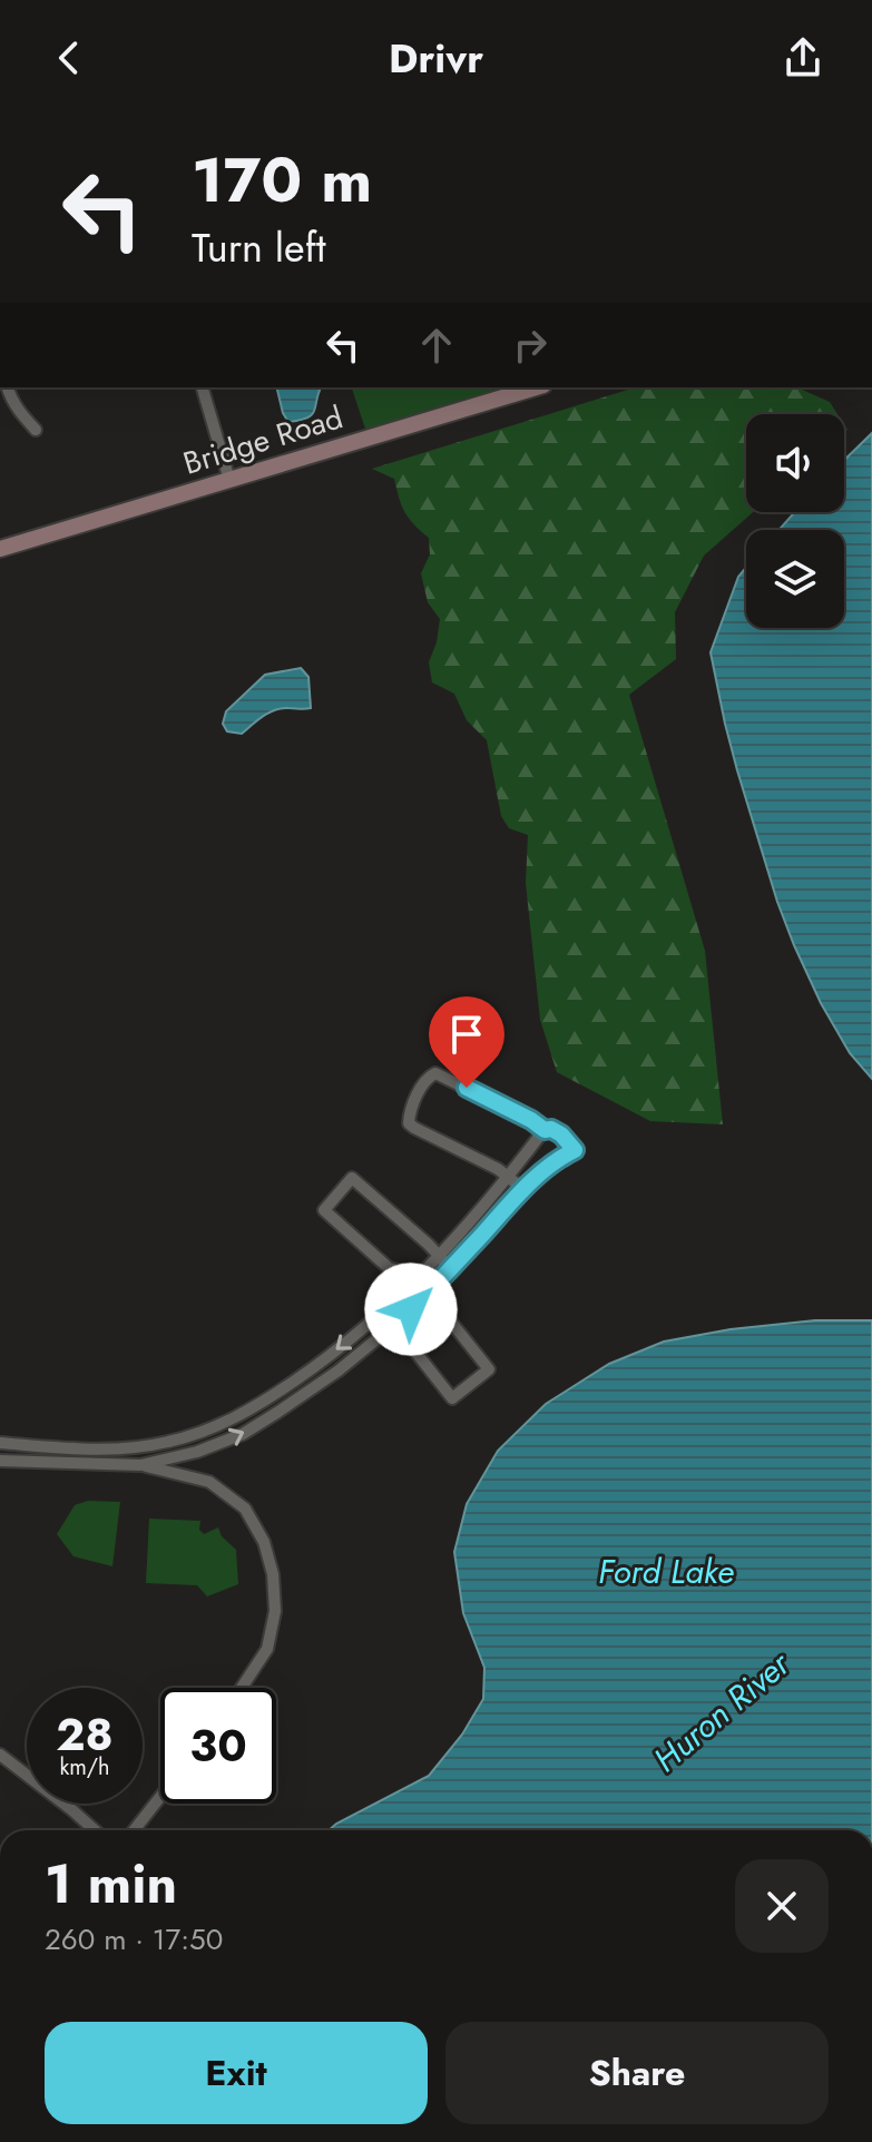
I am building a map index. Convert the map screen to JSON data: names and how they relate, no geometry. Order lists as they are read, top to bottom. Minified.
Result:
{"streets":{"street":["Bridge Road"]},"water":["Ford Lake","Huron River"],"page":{"header":"Drivr","turn":["170 m","Turn left"],"speed":"28 km/h","limit":"30","heading":["1 min","260 m · 17:50"],"buttons":["Exit","Share"]}}
